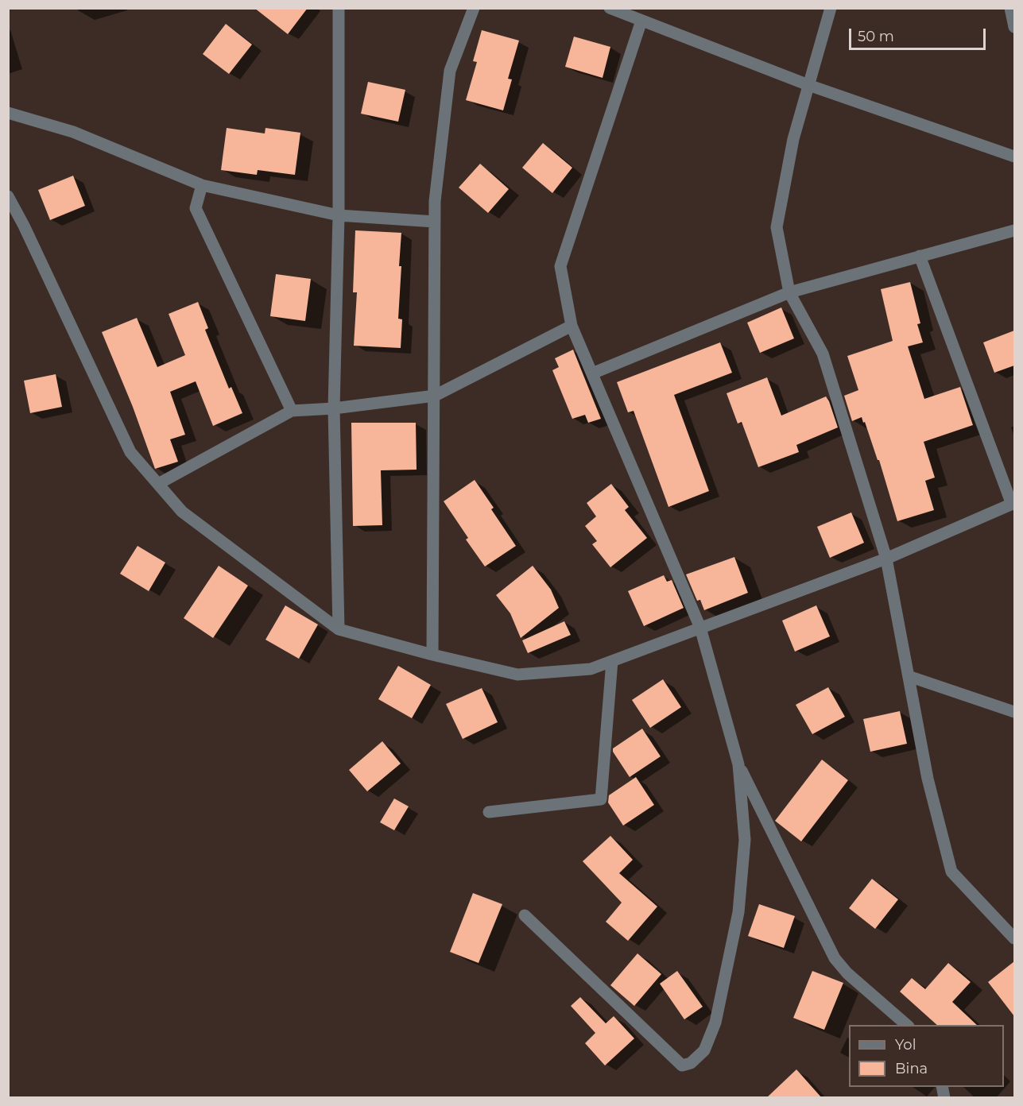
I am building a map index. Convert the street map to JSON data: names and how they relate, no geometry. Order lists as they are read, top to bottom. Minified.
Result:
{"legend":["Yol","Bina"],"scale_bar":"50 m"}
